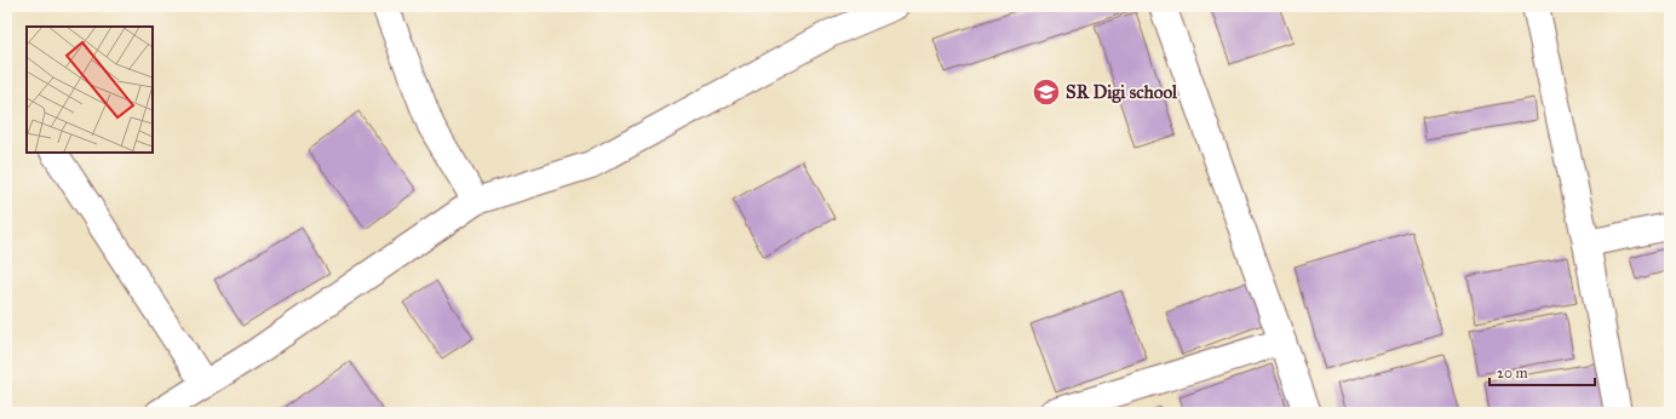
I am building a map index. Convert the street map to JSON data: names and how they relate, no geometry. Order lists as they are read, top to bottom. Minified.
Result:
{"places":{"school or university":["SR Digi school"]},"scale_bar":"20 m"}
